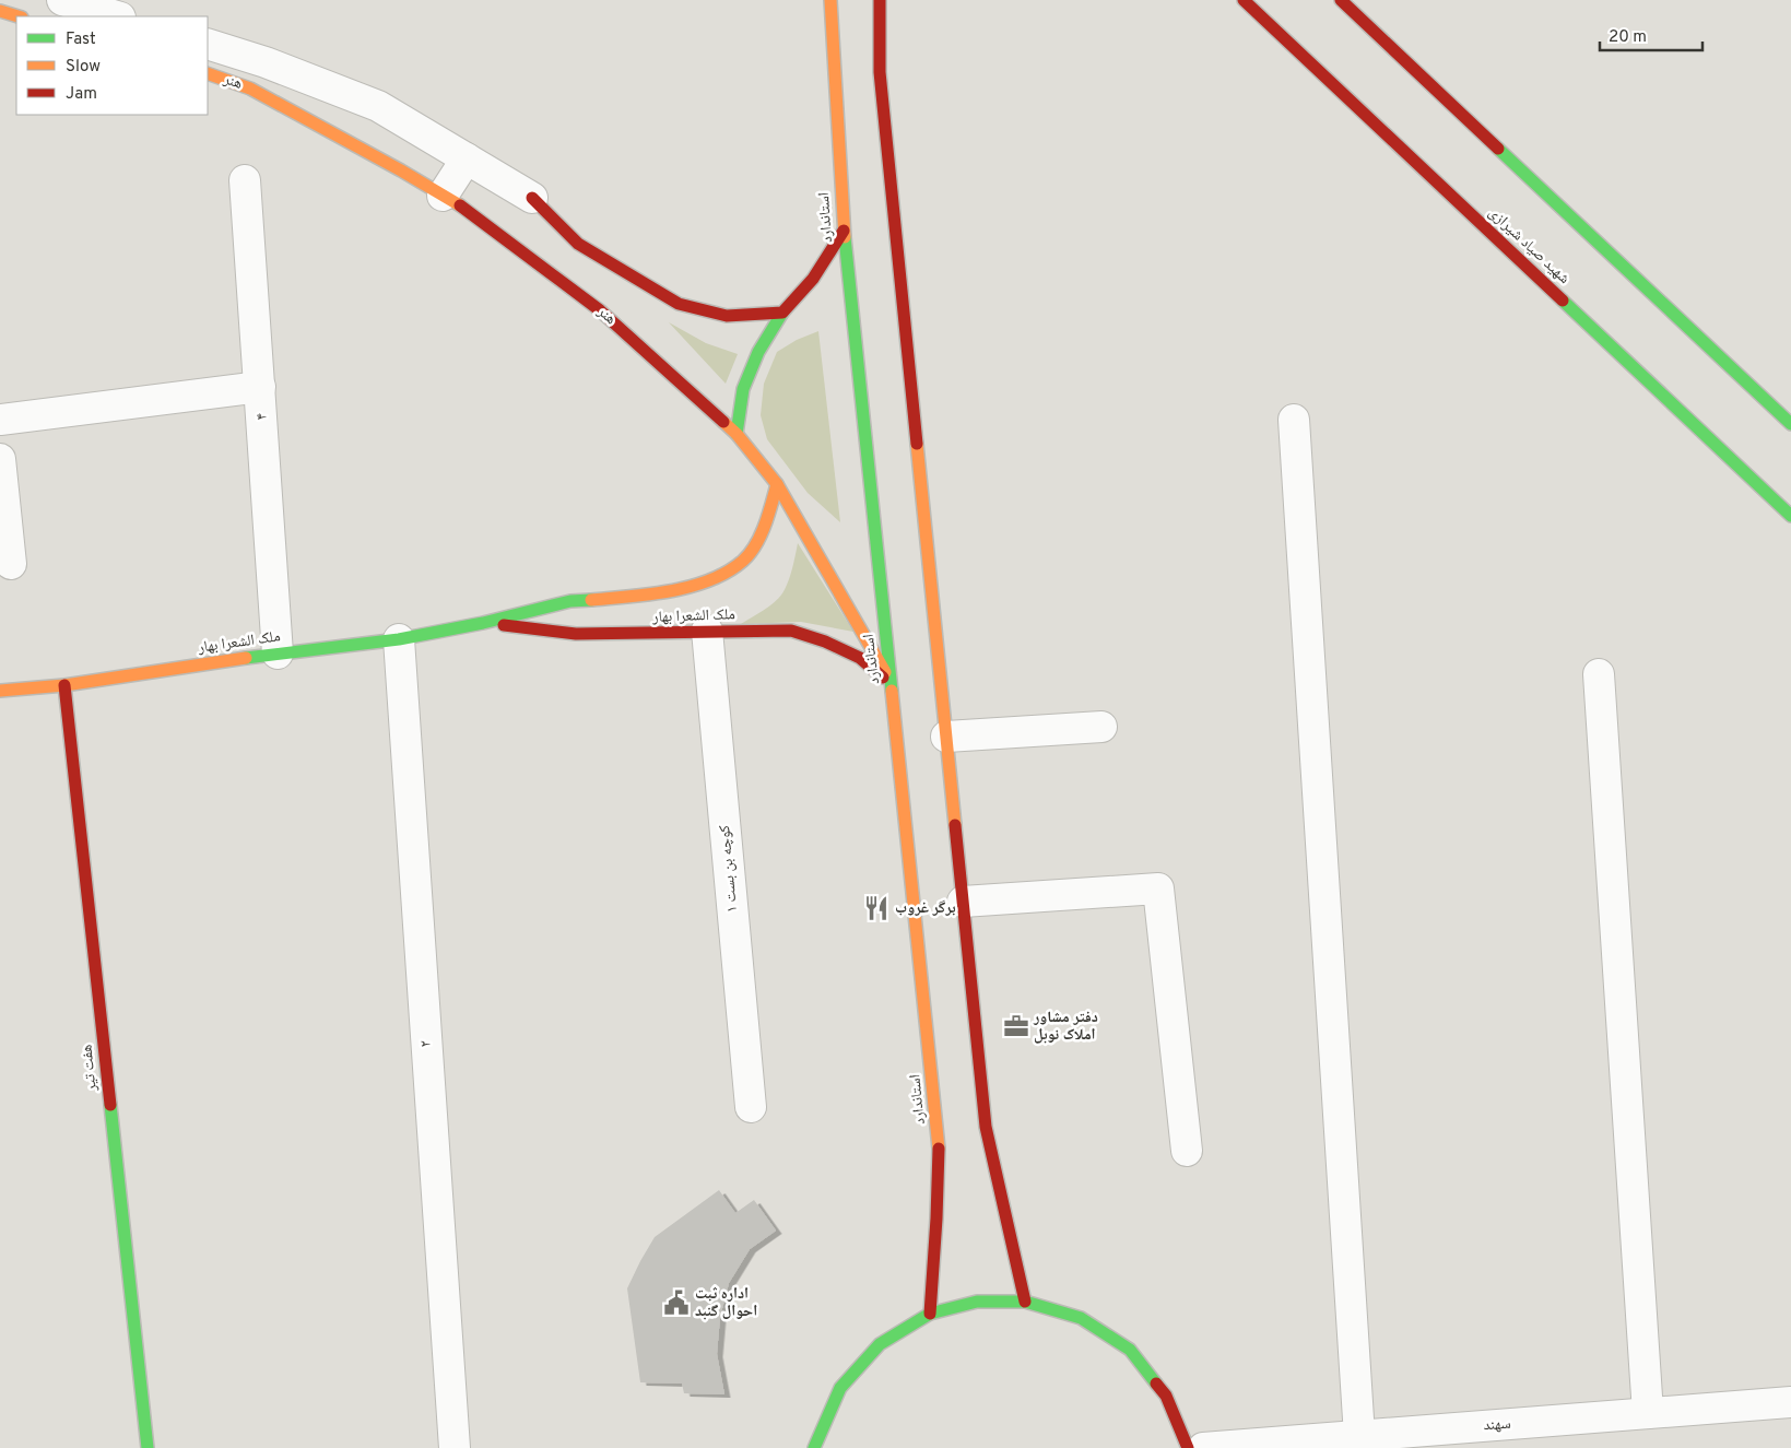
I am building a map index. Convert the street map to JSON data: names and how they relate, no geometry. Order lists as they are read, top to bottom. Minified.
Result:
{"streets":{"main road":["هنر","استاندارد","شهید صیاد شیرازی","ملک الشعرا بهار","هفت تیر"],"street":["۴","کوچه بن بست ۱","۲","سهند"]},"crossings":[["هنر","استاندارد"],["هنر","ملک الشعرا بهار"],["استاندارد","ملک الشعرا بهار"],["۴","ملک الشعرا بهار"],["ملک الشعرا بهار","کوچه بن بست ۱"],["ملک الشعرا بهار","۲"],["ملک الشعرا بهار","هفت تیر"]],"places":{"restaurant":["برگر غروب"],"office":["دفتر مشاور املاک نوبل"],"public building":["اداره ثبت احوال گنبد"]},"legend":["Fast","Slow","Jam"],"scale_bar":"20 m"}
